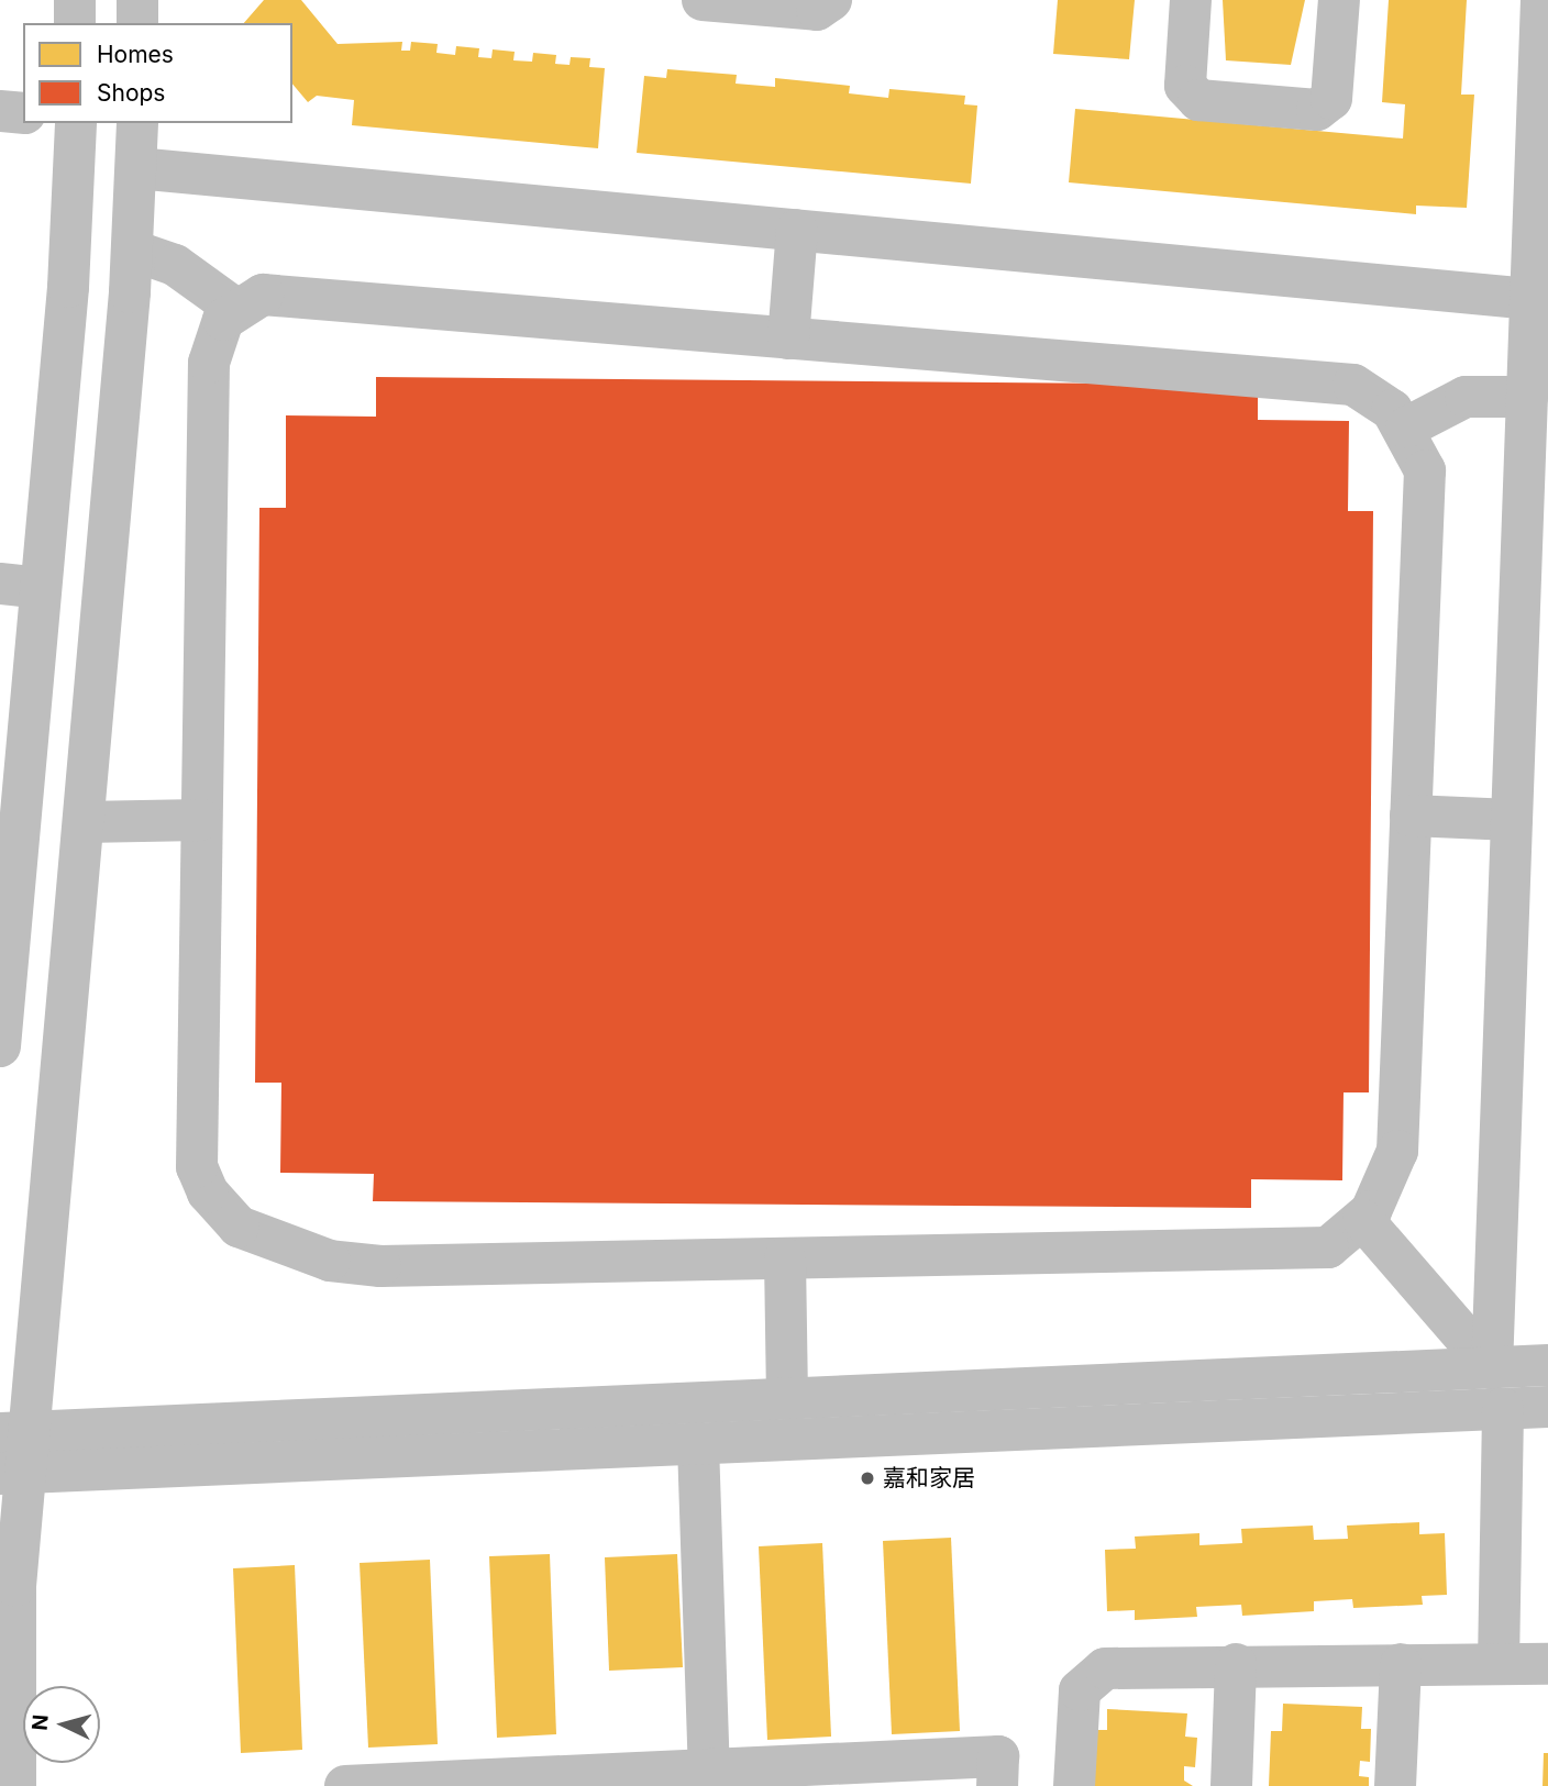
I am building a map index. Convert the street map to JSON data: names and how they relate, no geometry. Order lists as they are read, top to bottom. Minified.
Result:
{"places":["嘉和家居"],"legend":["Homes","Shops"],"north":"left"}
